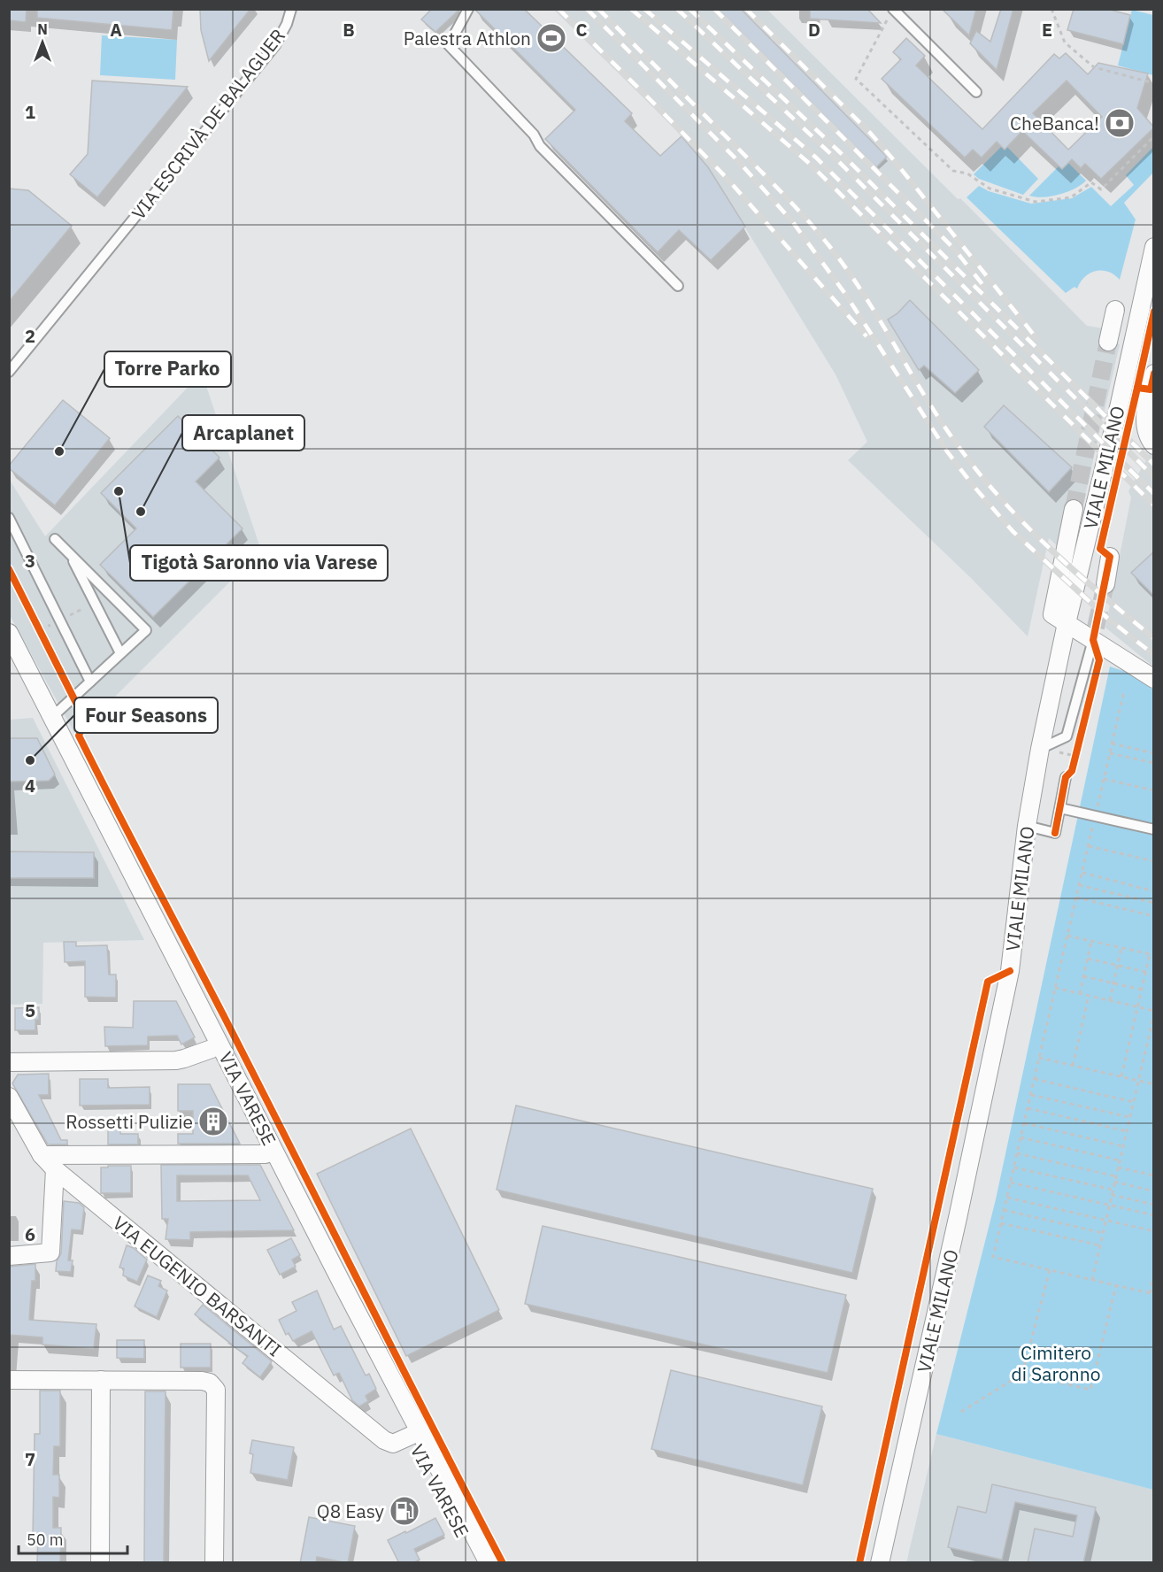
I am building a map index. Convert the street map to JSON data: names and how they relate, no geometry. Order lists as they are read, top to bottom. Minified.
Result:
{"streets":{"street":["VIALE MILANO","VIA VARESE","VIA EUGENIO BARSANTI"],"lane":["VIA ESCRIVÀ DE BALAGUER"]},"crossings":[["VIA VARESE","VIA EUGENIO BARSANTI"]],"parks":["Cimitero di Saronno"],"places":{"sports":["Palestra Athlon"],"bank":["CheBanca!"],"other":["Torre Parko","Tigotà Saronno via Varese","Arcaplanet","Four Seasons"],"building":["Rossetti Pulizie"],"fuel station":["Q8 Easy"]},"scale_bar":"50 m","north":"top","grid":{"columns":["A","B","C","D","E"],"rows":["1","2","3","4","5","6","7"]}}
